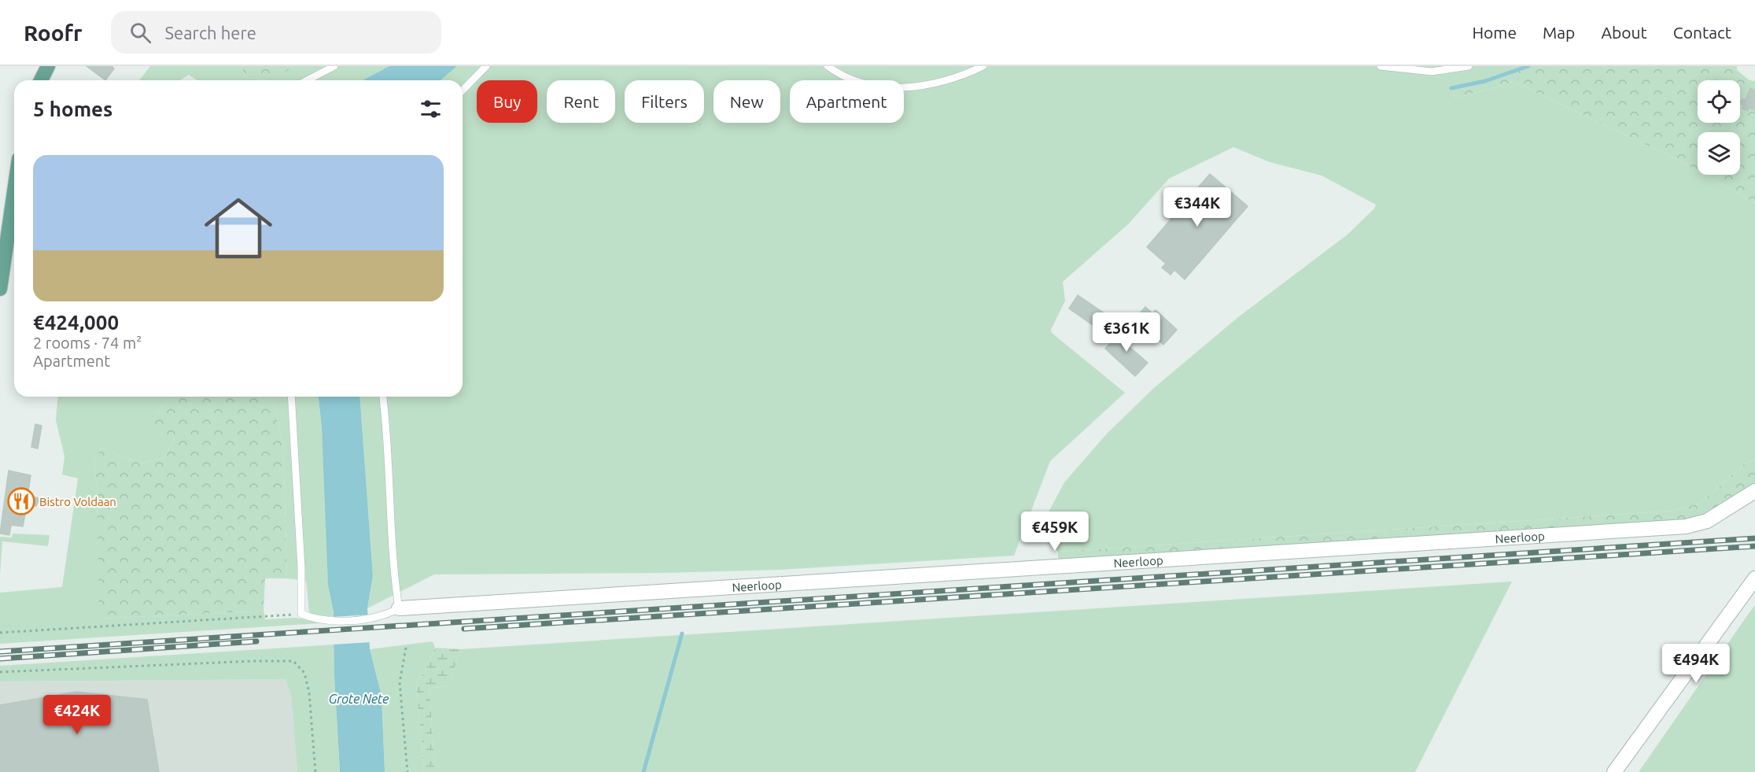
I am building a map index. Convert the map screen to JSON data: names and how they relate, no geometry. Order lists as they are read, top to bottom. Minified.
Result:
{"streets":{"street":["Neerloop"]},"water":["Grote Nete"],"places":{"restaurant":["Bistro Voldaan"]},"page":{"header":"Roofr","search":"Search here","nav":["Home","Map","About","Contact"],"chip":["Buy","Rent","Filters","New","Apartment"],"heading":"5 homes","list":[{"name":"€424,000","note":"2 rooms · 74 m² · Apartment"}],"price":["€344K","€361K","€459K","€494K","€424K"]}}
